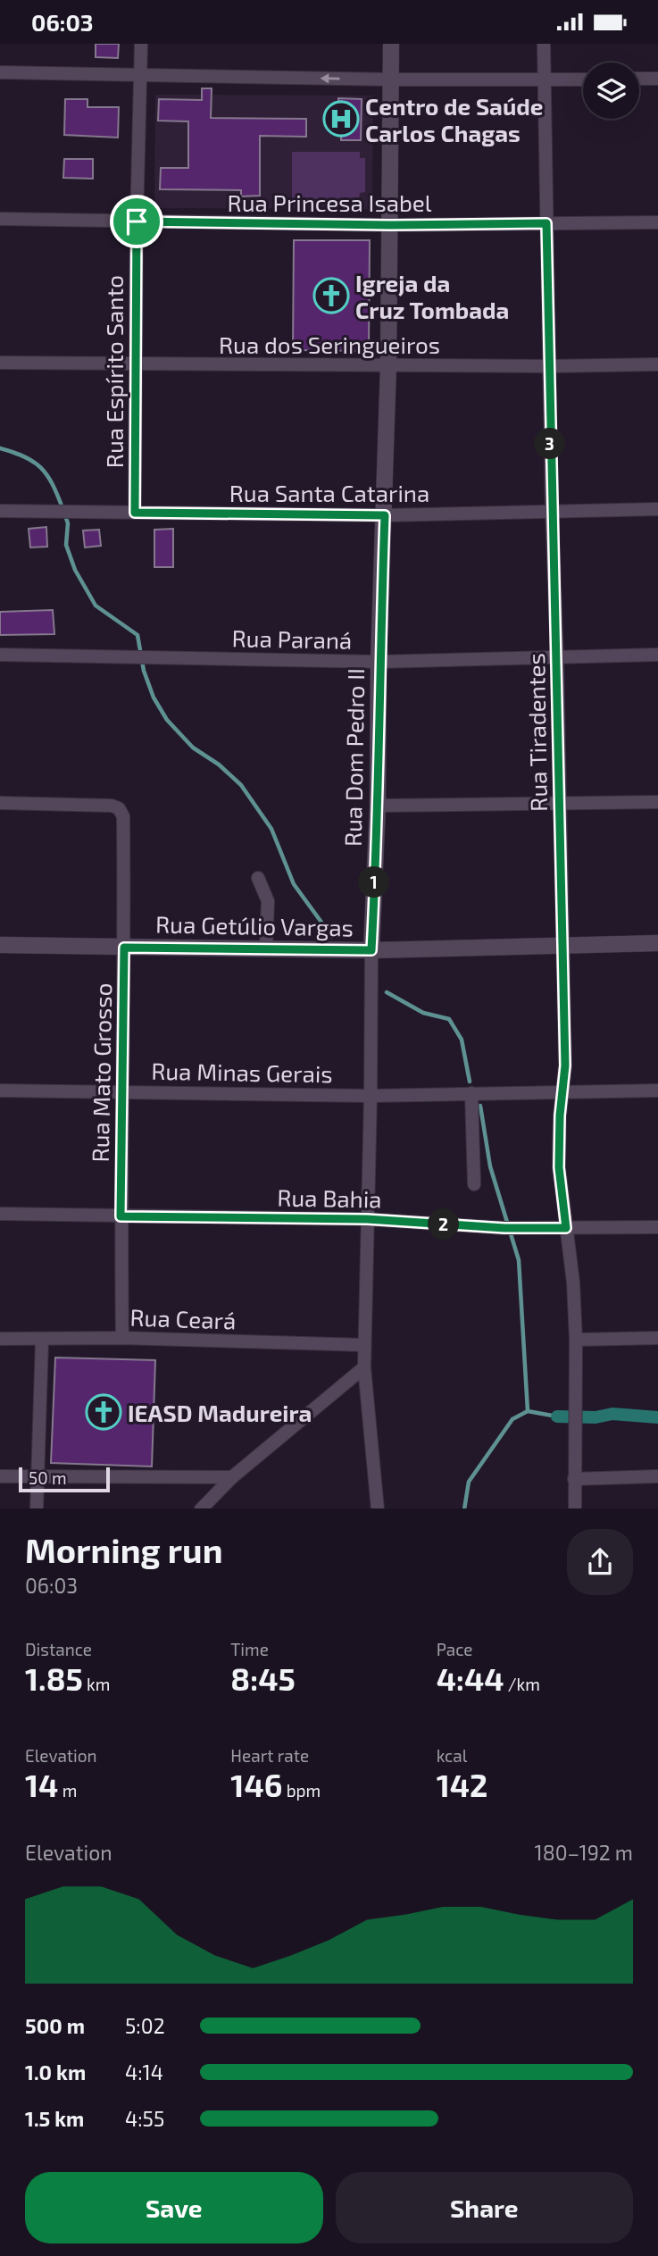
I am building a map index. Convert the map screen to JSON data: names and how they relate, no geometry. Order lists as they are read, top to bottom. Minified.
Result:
{"streets":{"street":["Rua Princesa Isabel","Rua dos Seringueiros","Rua Espírito Santo","Rua Santa Catarina","Rua Paraná","Rua Tiradentes","Rua Dom Pedro II","Rua Getúlio Vargas","Rua Minas Gerais","Rua Mato Grosso","Rua Bahia","Rua Ceará"]},"crossings":[["Rua Princesa Isabel","Rua Espírito Santo"],["Rua Princesa Isabel","Rua Tiradentes"],["Rua Princesa Isabel","Rua Dom Pedro II"],["Rua dos Seringueiros","Rua Espírito Santo"],["Rua dos Seringueiros","Rua Tiradentes"],["Rua dos Seringueiros","Rua Dom Pedro II"],["Rua Espírito Santo","Rua Santa Catarina"],["Rua Santa Catarina","Rua Tiradentes"],["Rua Santa Catarina","Rua Dom Pedro II"],["Rua Paraná","Rua Tiradentes"],["Rua Paraná","Rua Dom Pedro II"],["Rua Tiradentes","Rua Getúlio Vargas"],["Rua Tiradentes","Rua Minas Gerais"],["Rua Tiradentes","Rua Bahia"],["Rua Dom Pedro II","Rua Getúlio Vargas"],["Rua Dom Pedro II","Rua Minas Gerais"],["Rua Dom Pedro II","Rua Bahia"],["Rua Dom Pedro II","Rua Ceará"],["Rua Getúlio Vargas","Rua Mato Grosso"],["Rua Minas Gerais","Rua Mato Grosso"],["Rua Mato Grosso","Rua Bahia"],["Rua Mato Grosso","Rua Ceará"]],"places":{"hospital":["Centro de Saúde Carlos Chagas"],"church":["Igreja da Cruz Tombada","IEASD Madureira"]},"scale_bar":"50 m","page":{"status":"06:03","pins":["3","1","2"],"scale":"50 m","heading":["Morning run","06:03"],"stats":[["Distance","1.85 km"],["Time","8:45"],["Pace","4:44 /km"],["Elevation","14 m"],["Heart rate","146 bpm"],["kcal","142"]],"chart":["Elevation","180–192 m"],"list":[{"name":"500 m","note":"5:02"},{"name":"1.0 km","note":"4:14"},{"name":"1.5 km","note":"4:55"}],"buttons":["Save","Share"]}}
